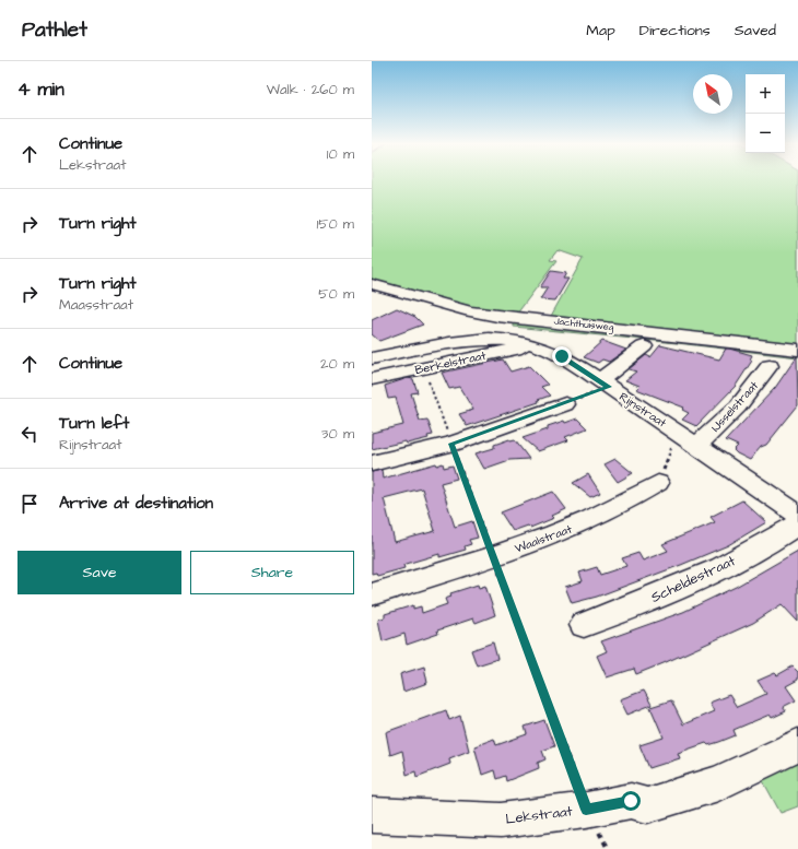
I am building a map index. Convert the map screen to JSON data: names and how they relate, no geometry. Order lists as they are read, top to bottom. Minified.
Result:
{"streets":{"street":["Jachthuisweg","Berkelstraat","IJsselstraat","Rijnstraat","Waalstraat","Scheldestraat","Lekstraat"]},"crossings":[["Berkelstraat","Rijnstraat"],["IJsselstraat","Rijnstraat"]],"north":"top left","page":{"header":"Pathlet","nav":["Map","Directions","Saved"],"heading":["4 min","Walk · 260 m"],"map_buttons":["+","−"],"list":[["Continue","Lekstraat","10 m"],["Turn right","150 m"],["Turn right","Maasstraat","50 m"],["Continue","20 m"],["Turn left","Rijnstraat","30 m"],"Arrive at destination"],"buttons":["Save","Share"]}}
